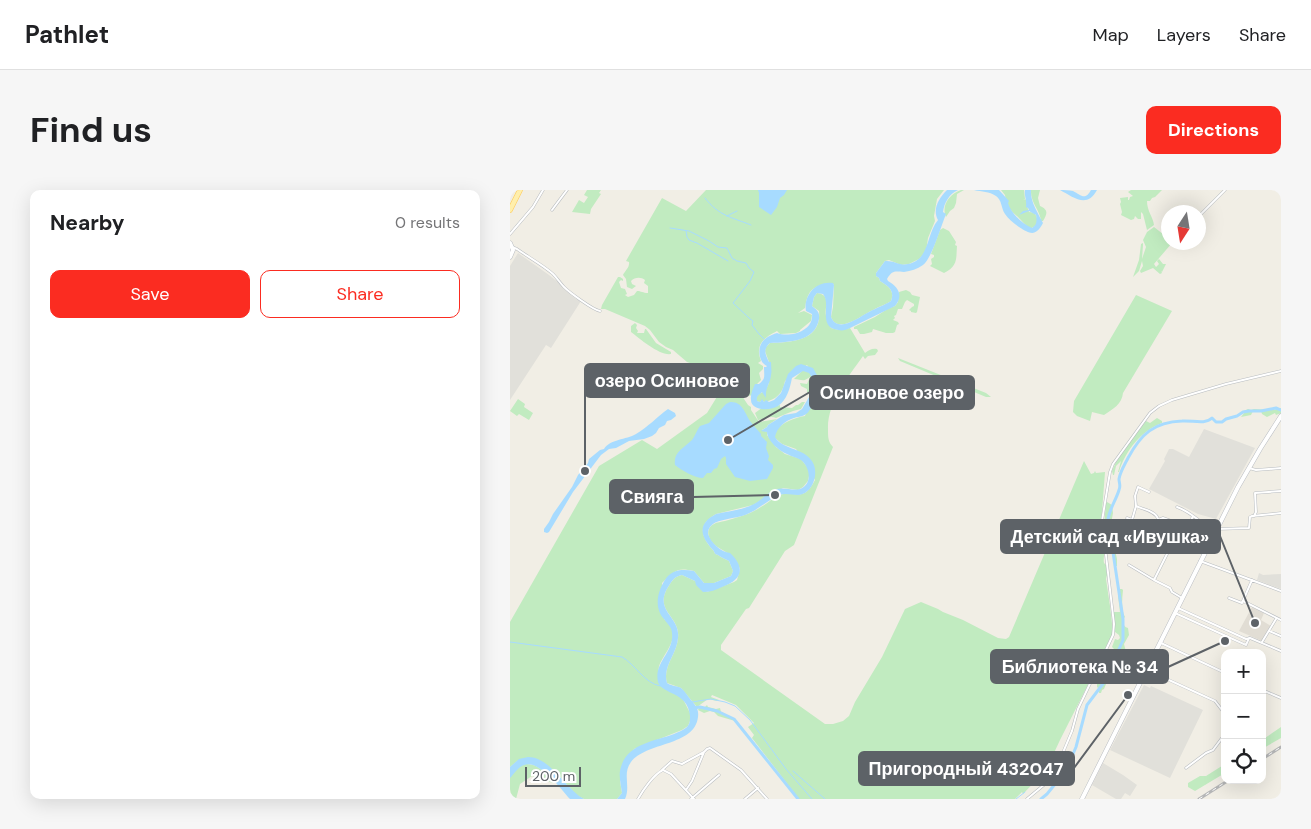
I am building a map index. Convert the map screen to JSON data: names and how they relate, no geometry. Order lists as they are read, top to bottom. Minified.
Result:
{"places":["Осиновое озеро","озеро Осиновое","Свияга","Детский сад «Ивушка»","Библиотека № 34","Пригородный 432047"],"scale_bar":"200 m","north":"bottom","page":{"header":"Pathlet","nav":["Map","Layers","Share"],"buttons":["Directions",["Save","Share"]],"title":"Find us","heading":["Nearby","0 results"],"map_buttons":["+","−"],"scale":"200 m"}}
